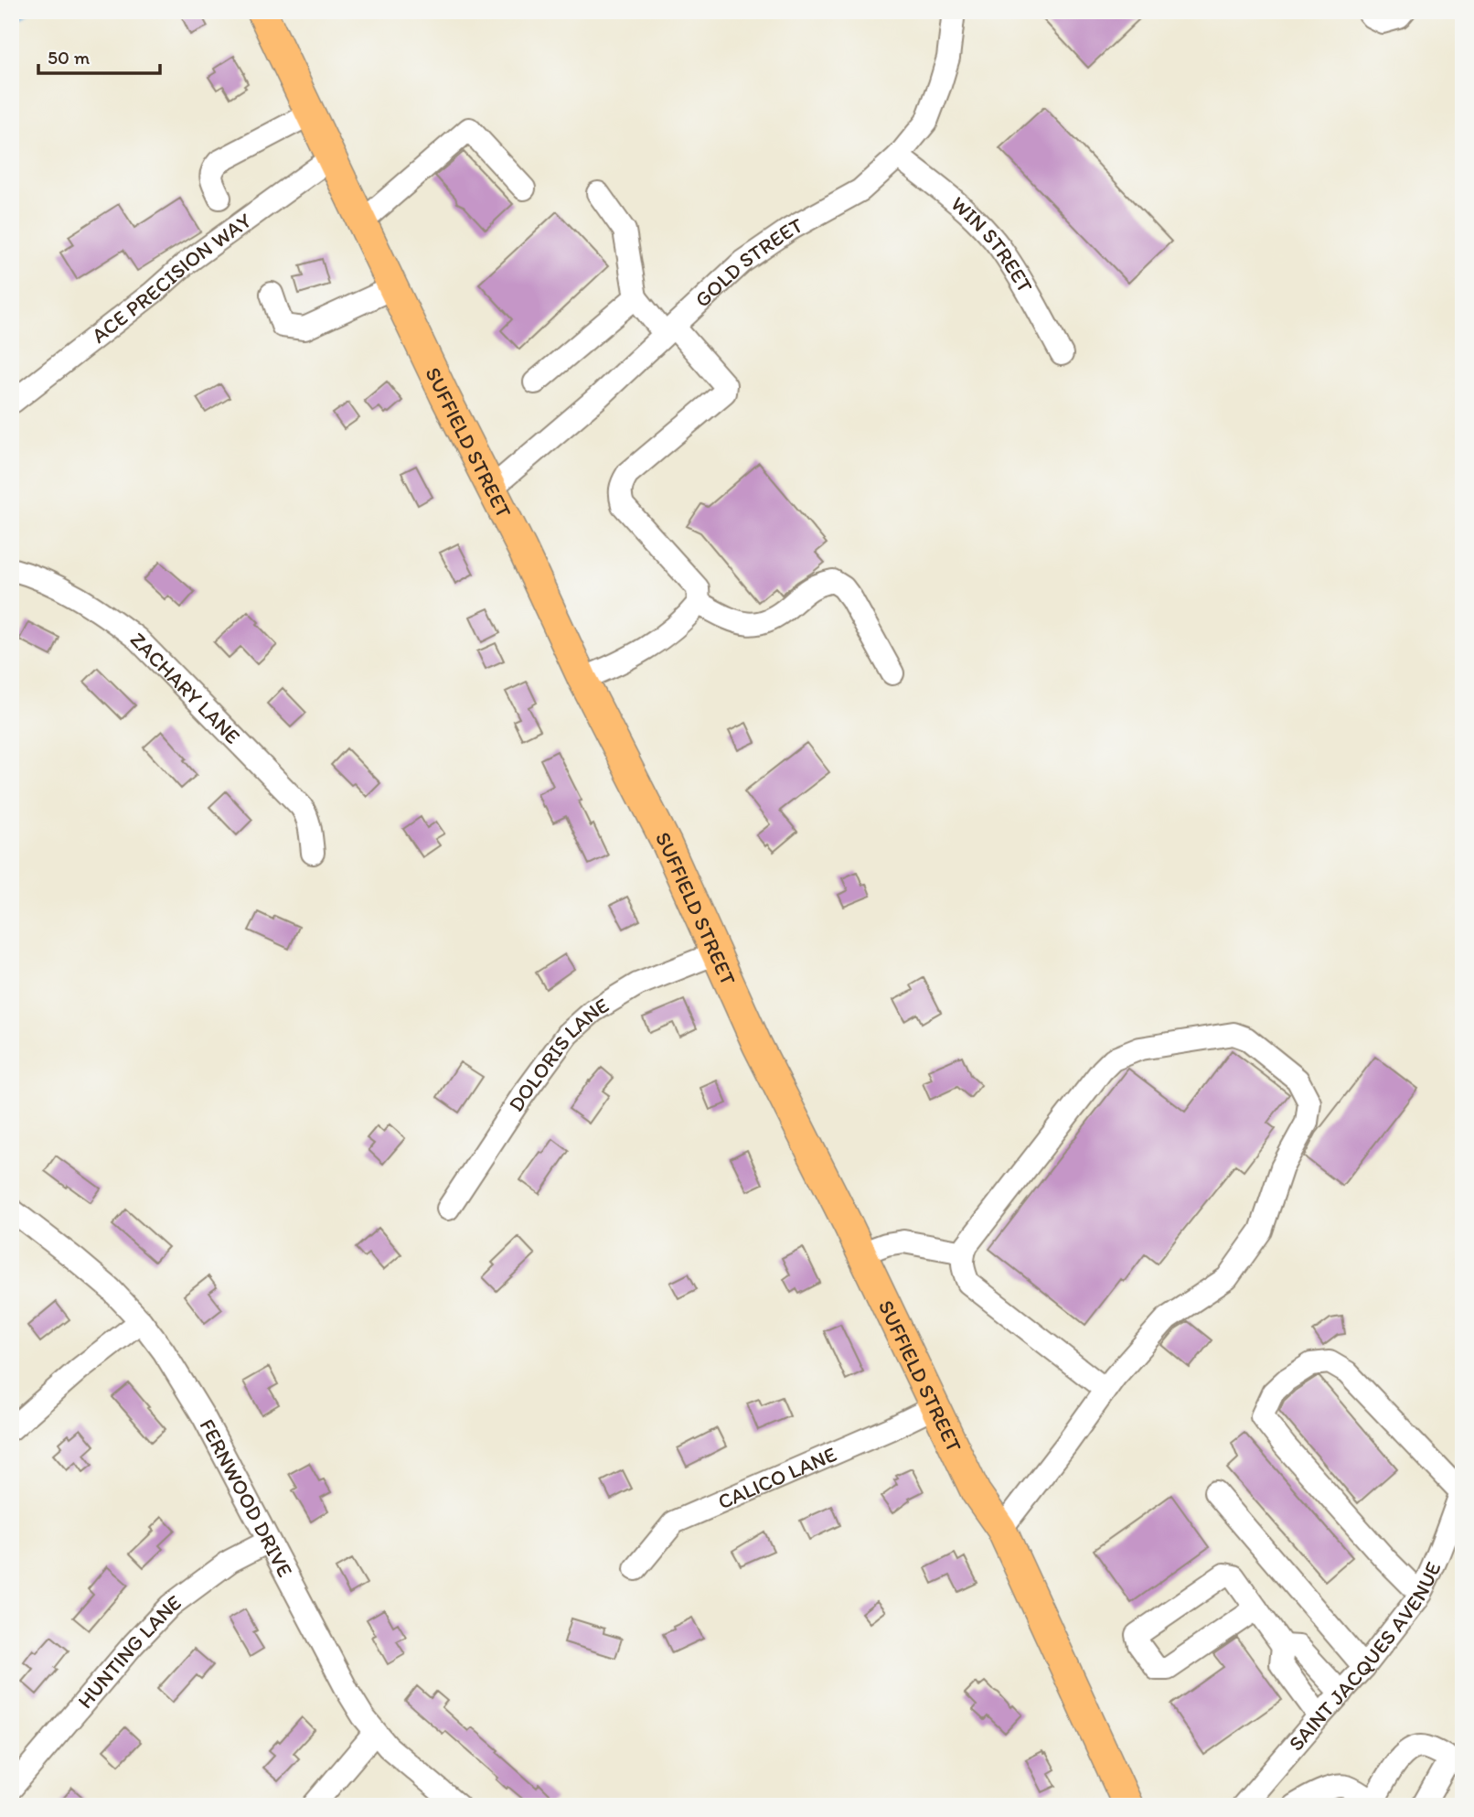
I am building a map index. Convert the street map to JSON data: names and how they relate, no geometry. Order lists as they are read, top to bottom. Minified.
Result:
{"streets":{"main road":["SUFFIELD STREET"],"street":["WIN STREET","GOLD STREET","ACE PRECISION WAY","ZACHARY LANE","DOLORIS LANE","CALICO LANE","FERNWOOD DRIVE","HUNTING LANE","SAINT JACQUES AVENUE"]},"crossings":[["WIN STREET","GOLD STREET"],["GOLD STREET","SUFFIELD STREET"],["ACE PRECISION WAY","SUFFIELD STREET"],["SUFFIELD STREET","DOLORIS LANE"],["SUFFIELD STREET","CALICO LANE"],["FERNWOOD DRIVE","HUNTING LANE"]],"scale_bar":"50 m"}
